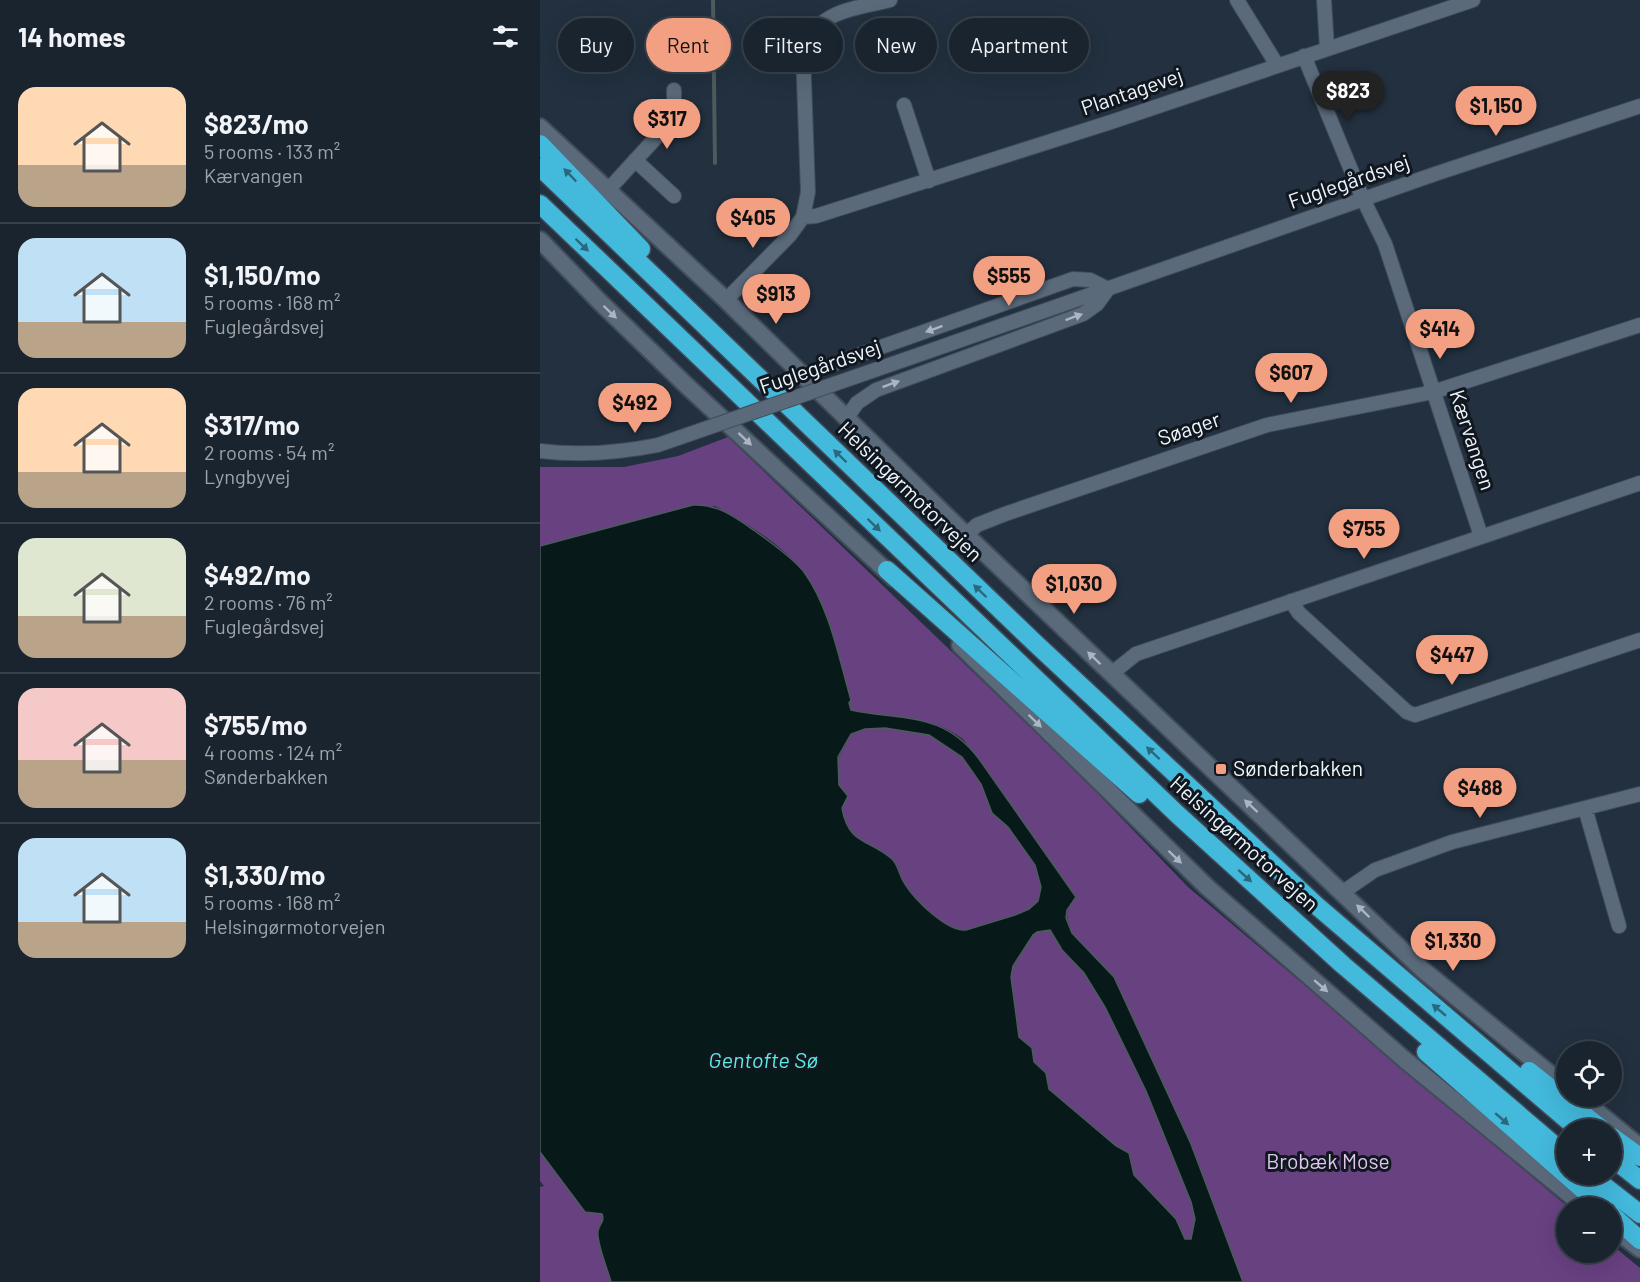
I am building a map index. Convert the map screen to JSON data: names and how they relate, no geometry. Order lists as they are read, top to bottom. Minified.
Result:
{"streets":{"highway":["Helsingørmotorvejen"],"street":["Plantagevej","Fuglegårdsvej","Søager","Kærvangen"]},"crossings":[["Plantagevej","Kærvangen"],["Fuglegårdsvej","Kærvangen"],["Søager","Kærvangen"]],"water":["Gentofte Sø"],"parks":["Brobæk Mose"],"places":{"transit":["Sønderbakken"]},"page":{"heading":"14 homes","chip":["Buy","Rent","Filters","New","Apartment"],"price":["$823","$1,150","$317","$405","$555","$913","$414","$607","$492","$755","$1,030","$447","$488","$1,330"],"list":[{"name":"$823/mo","note":"5 rooms · 133 m² · Kærvangen"},{"name":"$1,150/mo","note":"5 rooms · 168 m² · Fuglegårdsvej"},{"name":"$317/mo","note":"2 rooms · 54 m² · Lyngbyvej"},{"name":"$492/mo","note":"2 rooms · 76 m² · Fuglegårdsvej"},{"name":"$755/mo","note":"4 rooms · 124 m² · Sønderbakken"},{"name":"$1,330/mo","note":"5 rooms · 168 m² · Helsingørmotorvejen"}],"map_buttons":["+","−"]}}
